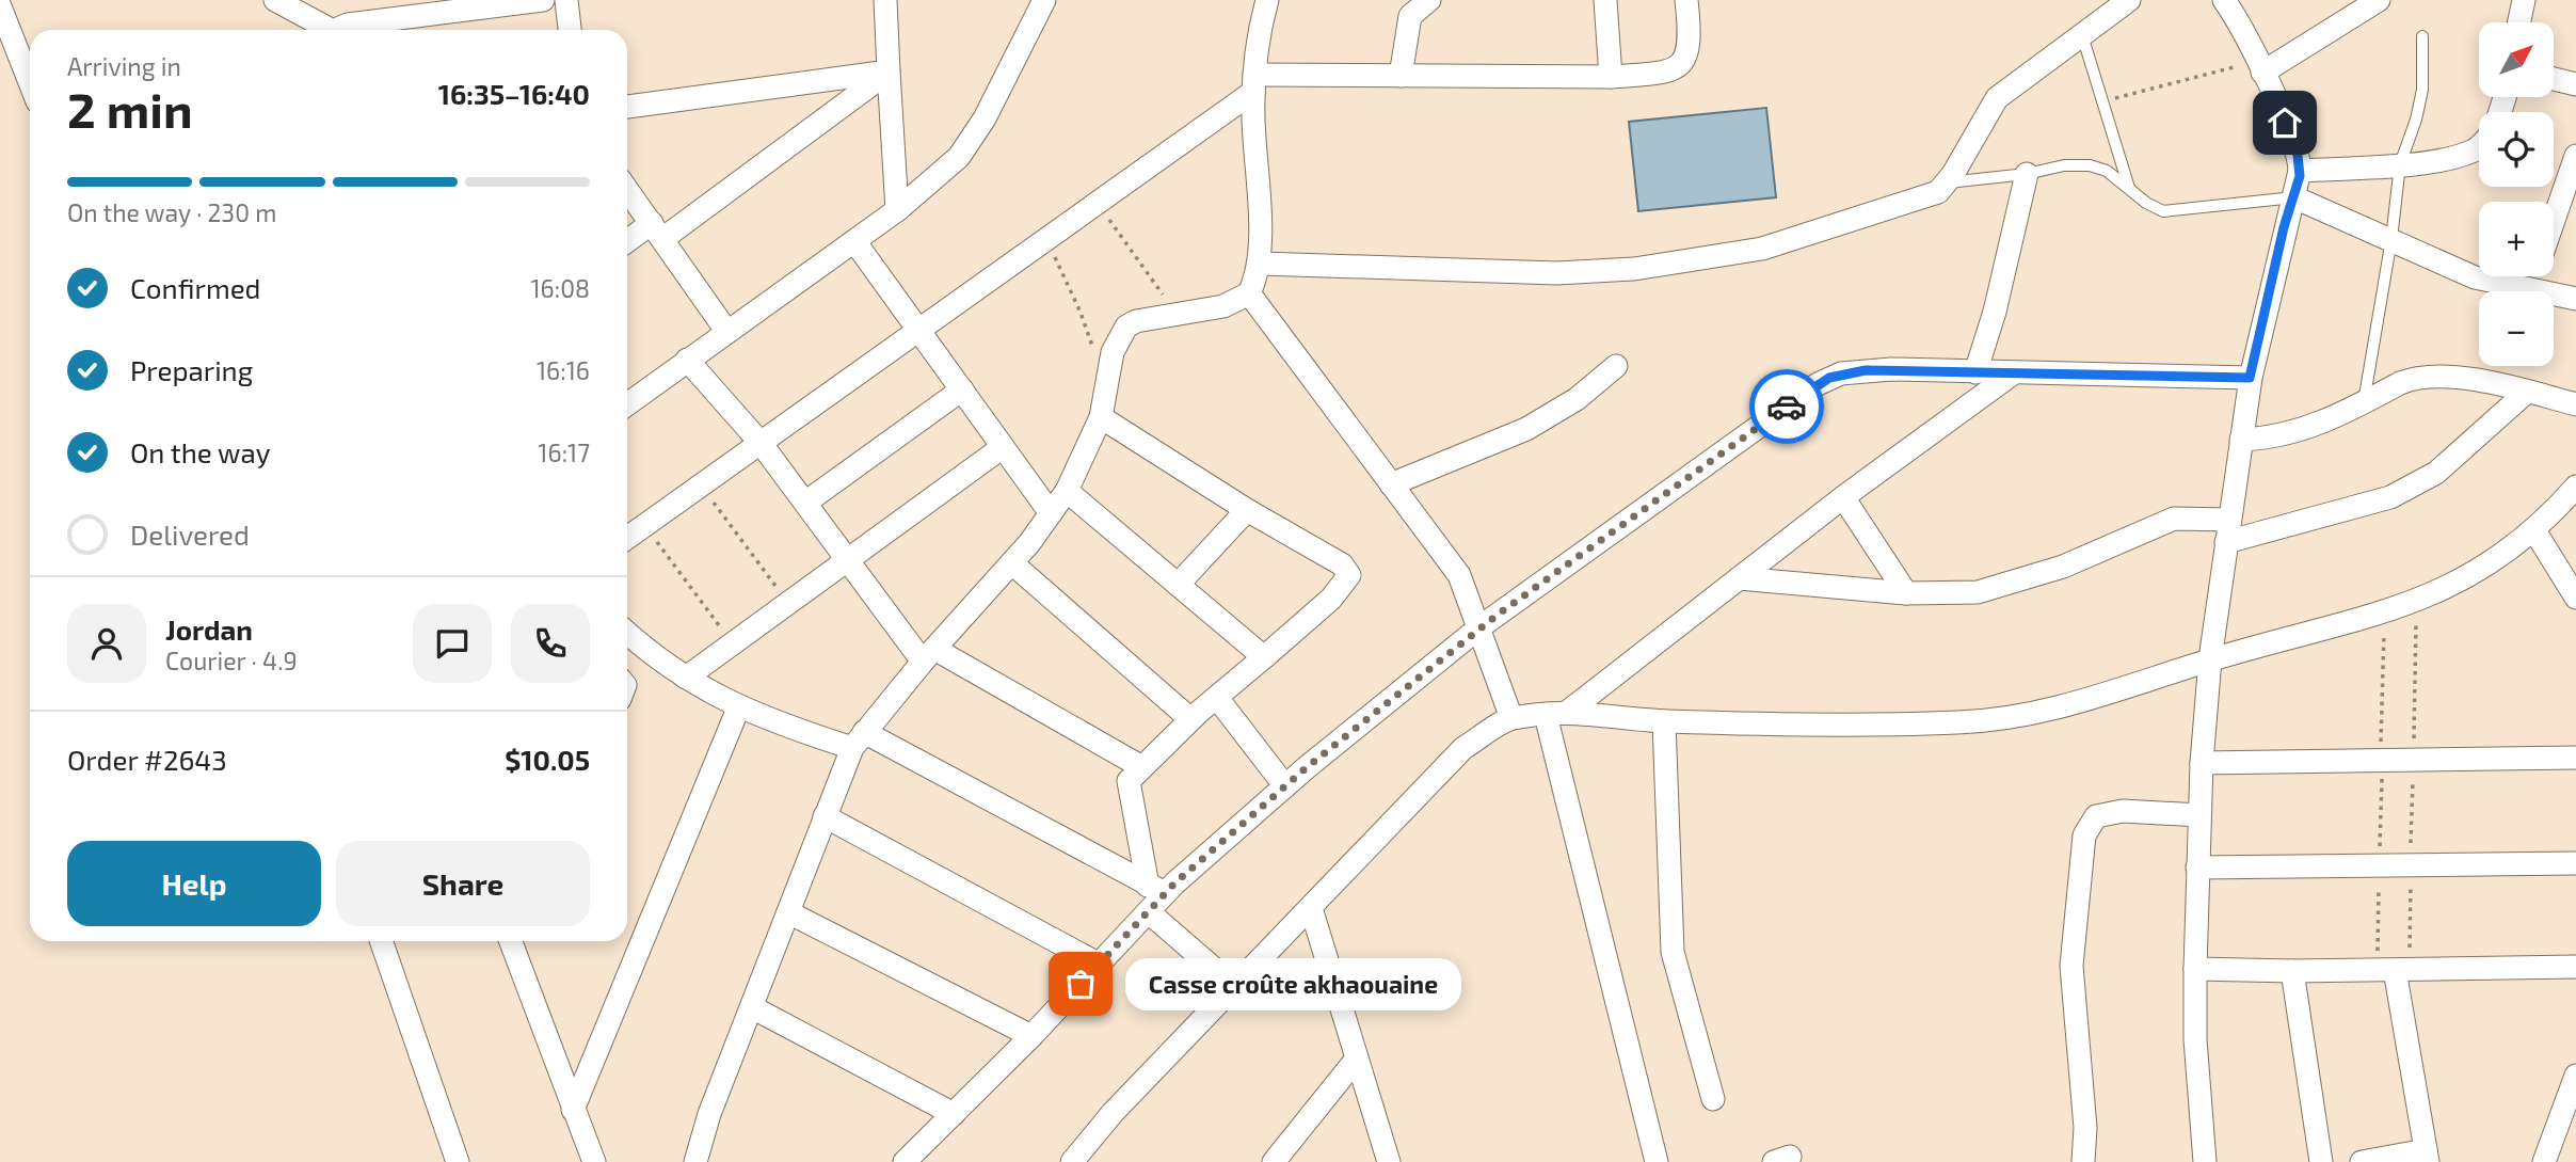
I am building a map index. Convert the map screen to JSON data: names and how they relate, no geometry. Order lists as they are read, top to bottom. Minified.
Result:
{"places":["Casse croûte akhaouaine"],"north":"top right","page":{"map_buttons":["+","−"],"heading":["2 min","Arriving in","16:35–16:40"],"panel":["Jordan","Courier · 4.9","Order #2643","$10.05"],"bar":"On the way · 230 m","list":[["Confirmed","16:08"],["Preparing","16:16"],["On the way","16:17"],"Delivered"],"buttons":["Help","Share"],"bubble":"Casse croûte akhaouaine"}}
